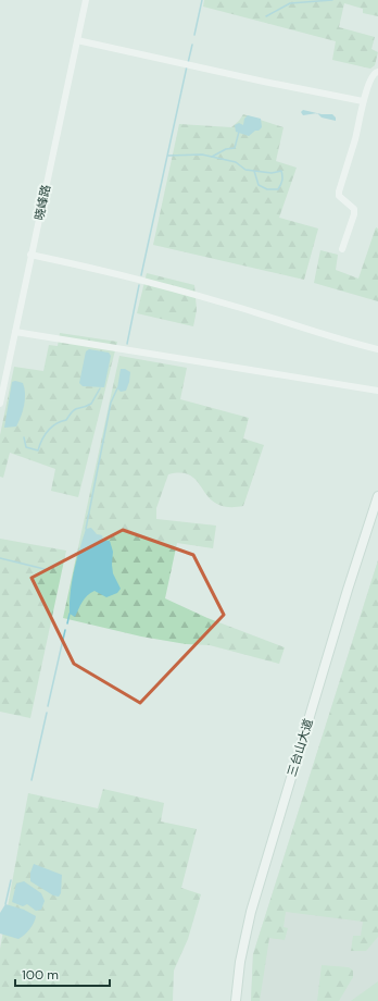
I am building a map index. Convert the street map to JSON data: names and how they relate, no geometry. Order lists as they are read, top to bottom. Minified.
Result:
{"streets":{"main road":["三台山大道"],"street":["晓峰路"]},"scale_bar":"100 m"}
